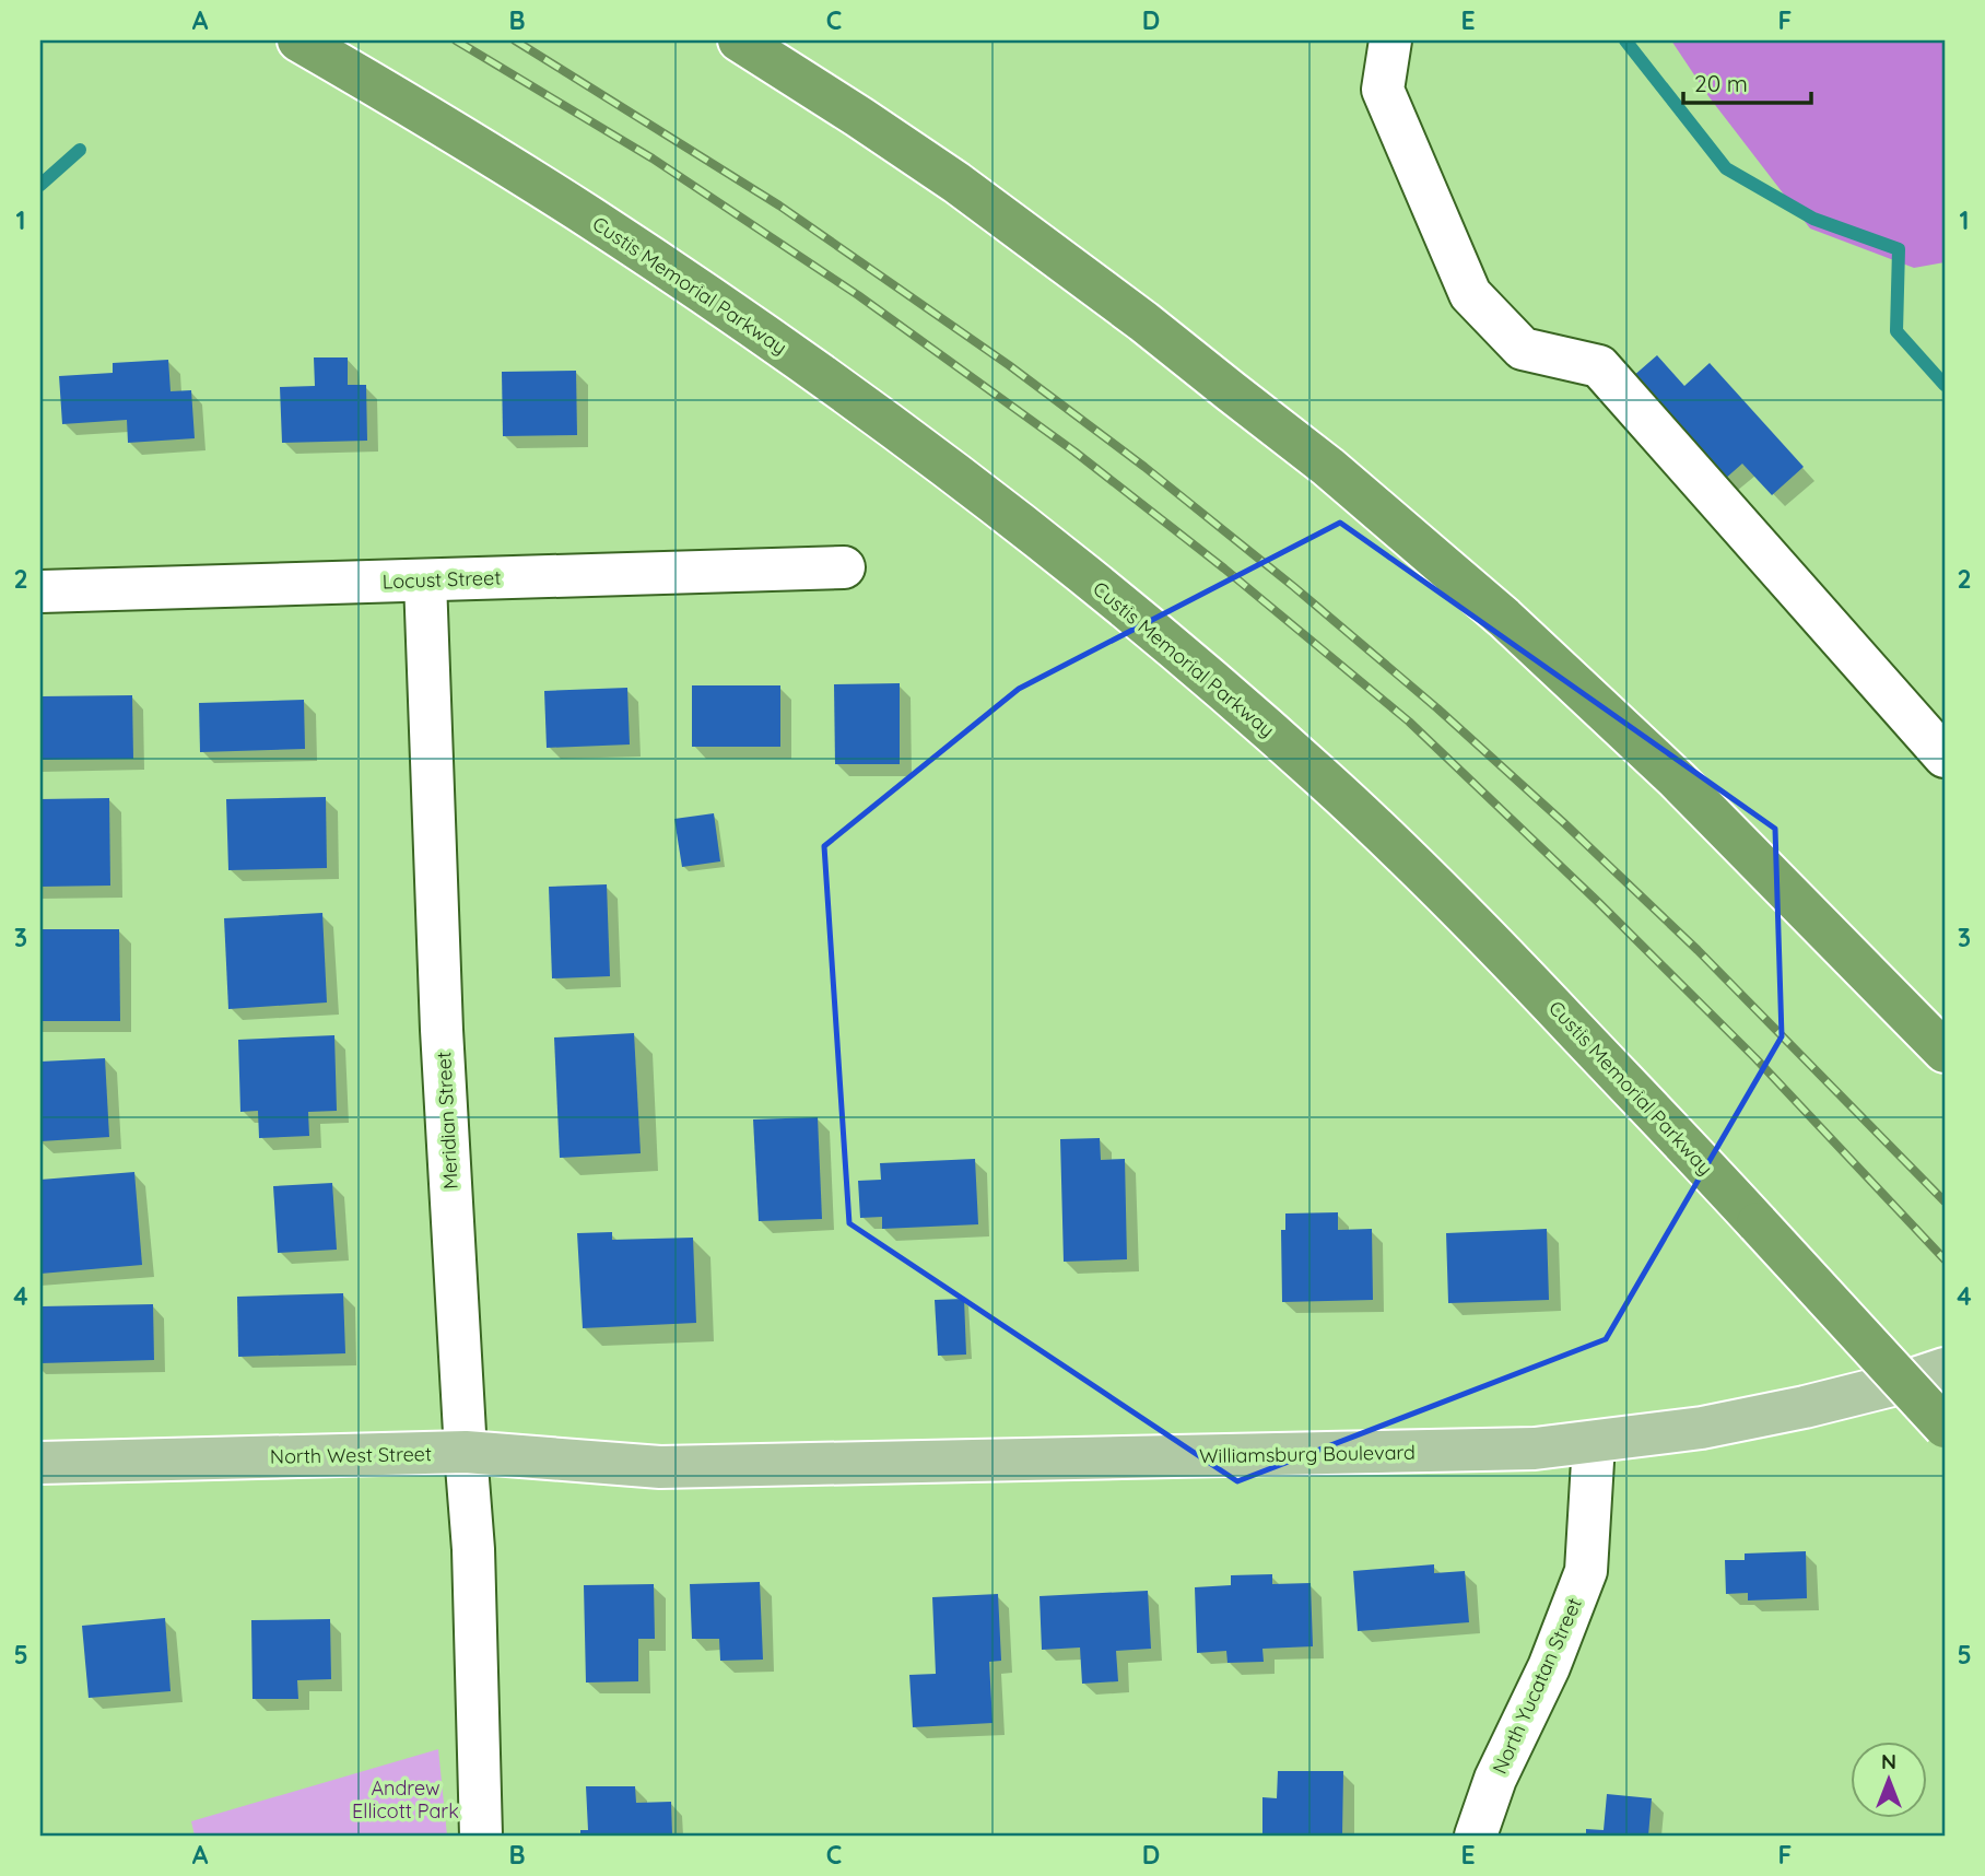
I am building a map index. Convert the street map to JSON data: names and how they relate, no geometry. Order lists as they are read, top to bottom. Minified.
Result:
{"streets":{"highway":["Custis Memorial Parkway"],"main road":["Williamsburg Boulevard","North West Street"],"street":["Locust Street","Meridian Street","North Yucatan Street"]},"crossings":[["Locust Street","Meridian Street"],["Meridian Street","North West Street"],["Williamsburg Boulevard","North West Street"],["Williamsburg Boulevard","North Yucatan Street"]],"parks":["Andrew Ellicott Park"],"scale_bar":"20 m","north":"top","grid":{"columns":["A","B","C","D","E","F"],"rows":["1","2","3","4","5"]}}
